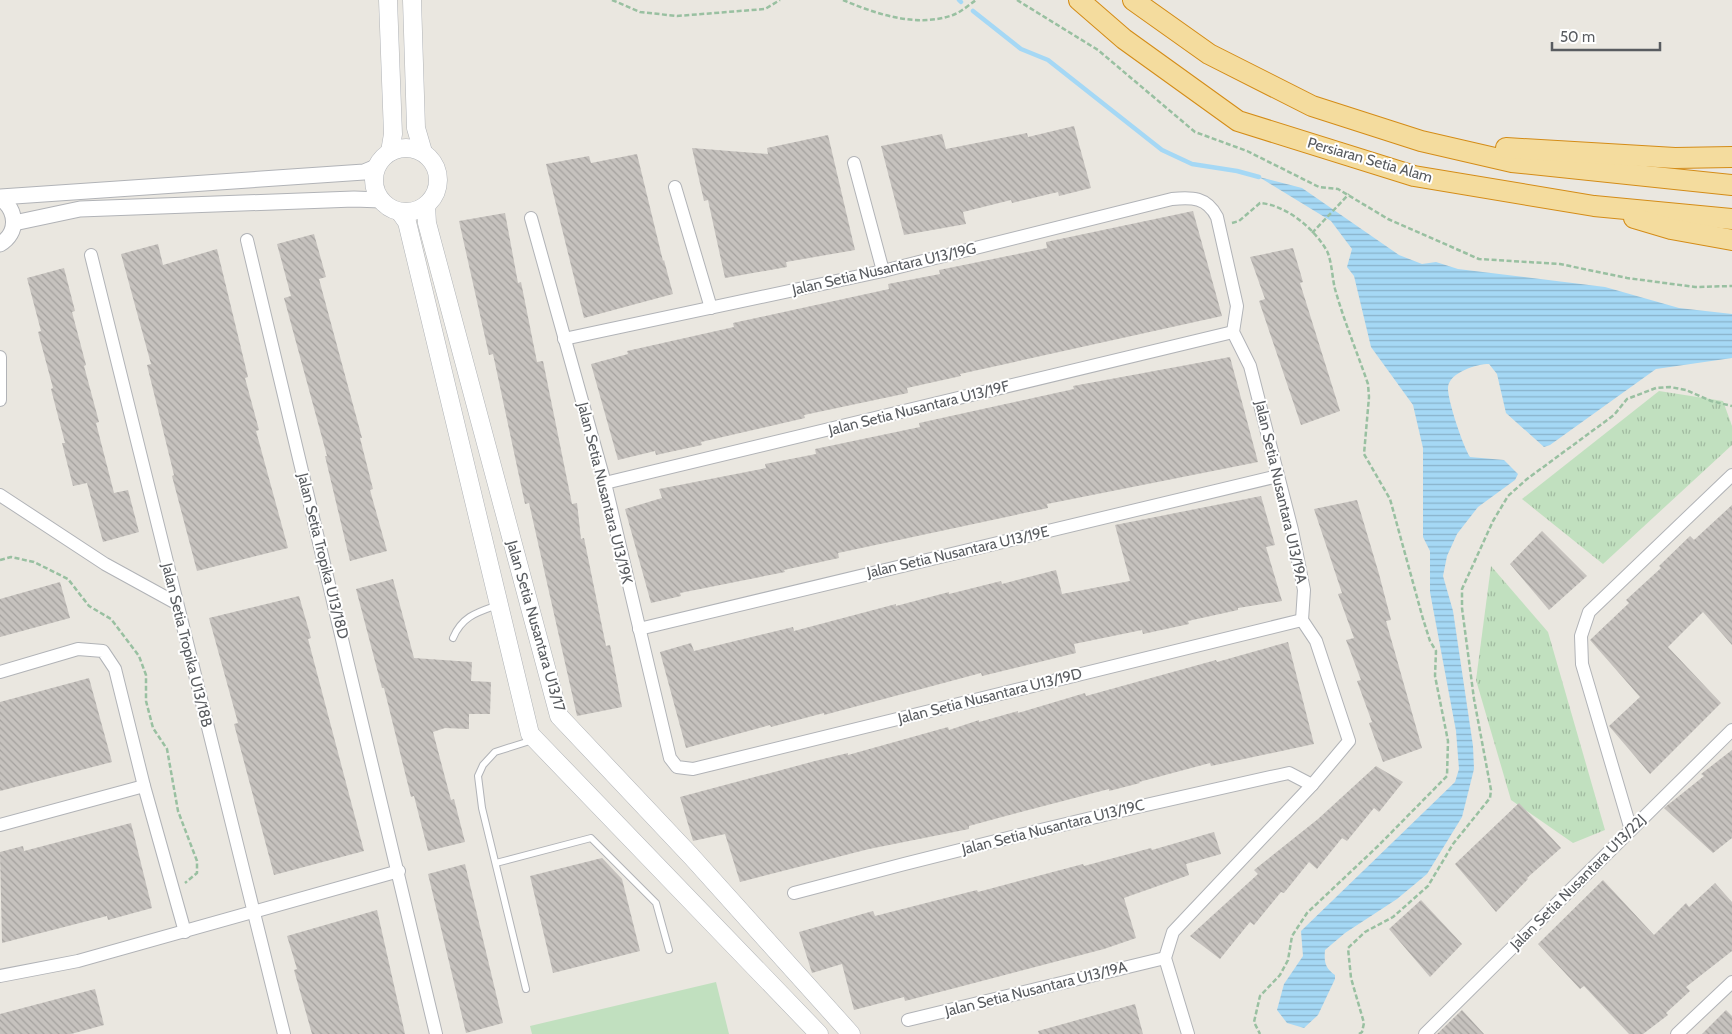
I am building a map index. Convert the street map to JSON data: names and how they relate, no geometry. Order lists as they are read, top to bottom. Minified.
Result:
{"streets":{"highway":["Persiaran Setia Alam"],"main road":["Jalan Setia Nusantara U13/17"],"street":["Jalan Setia Nusantara U13/19G","Jalan Setia Nusantara U13/19F","Jalan Setia Nusantara U13/19A","Jalan Setia Nusantara U13/19K","Jalan Setia Nusantara U13/19E","Jalan Setia Tropika U13/18D","Jalan Setia Tropika U13/18B","Jalan Setia Nusantara U13/19D","Jalan Setia Nusantara U13/19C","Jalan Setia Nusantara U13/22J"]},"crossings":[["Jalan Setia Nusantara U13/19G","Jalan Setia Nusantara U13/19K"],["Jalan Setia Nusantara U13/19F","Jalan Setia Nusantara U13/19A"],["Jalan Setia Nusantara U13/19F","Jalan Setia Nusantara U13/19K"],["Jalan Setia Nusantara U13/19A","Jalan Setia Nusantara U13/19E"],["Jalan Setia Nusantara U13/19A","Jalan Setia Nusantara U13/19D"],["Jalan Setia Nusantara U13/19K","Jalan Setia Nusantara U13/19E"],["Jalan Setia Nusantara U13/19K","Jalan Setia Nusantara U13/19D"]],"scale_bar":"50 m"}
